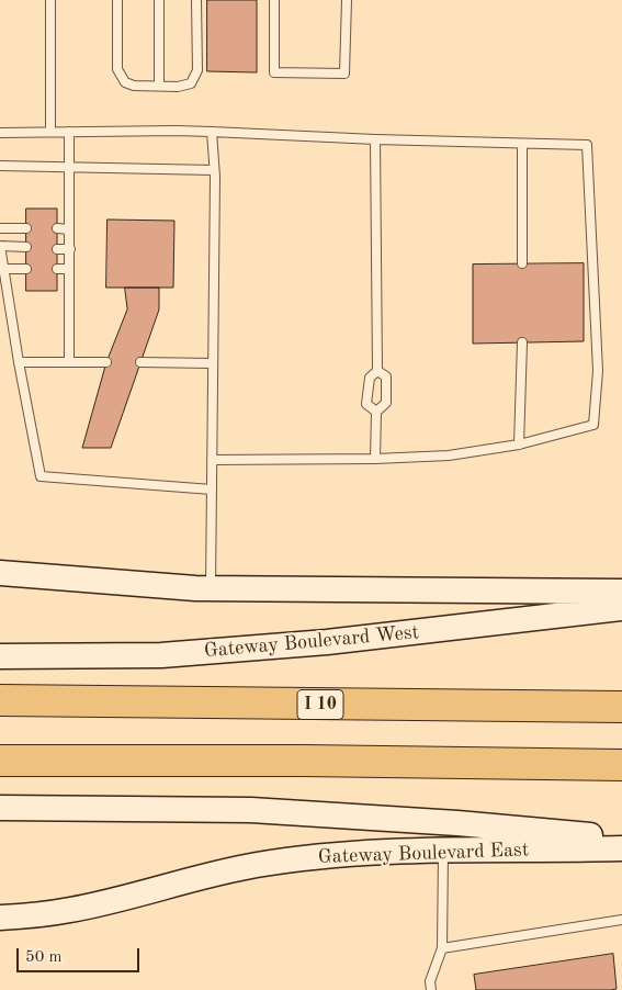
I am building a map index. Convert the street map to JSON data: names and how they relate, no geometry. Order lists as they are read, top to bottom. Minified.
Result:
{"streets":{"highway":["I 10"],"main road":["Gateway Boulevard West","Gateway Boulevard East"]},"scale_bar":"50 m"}
